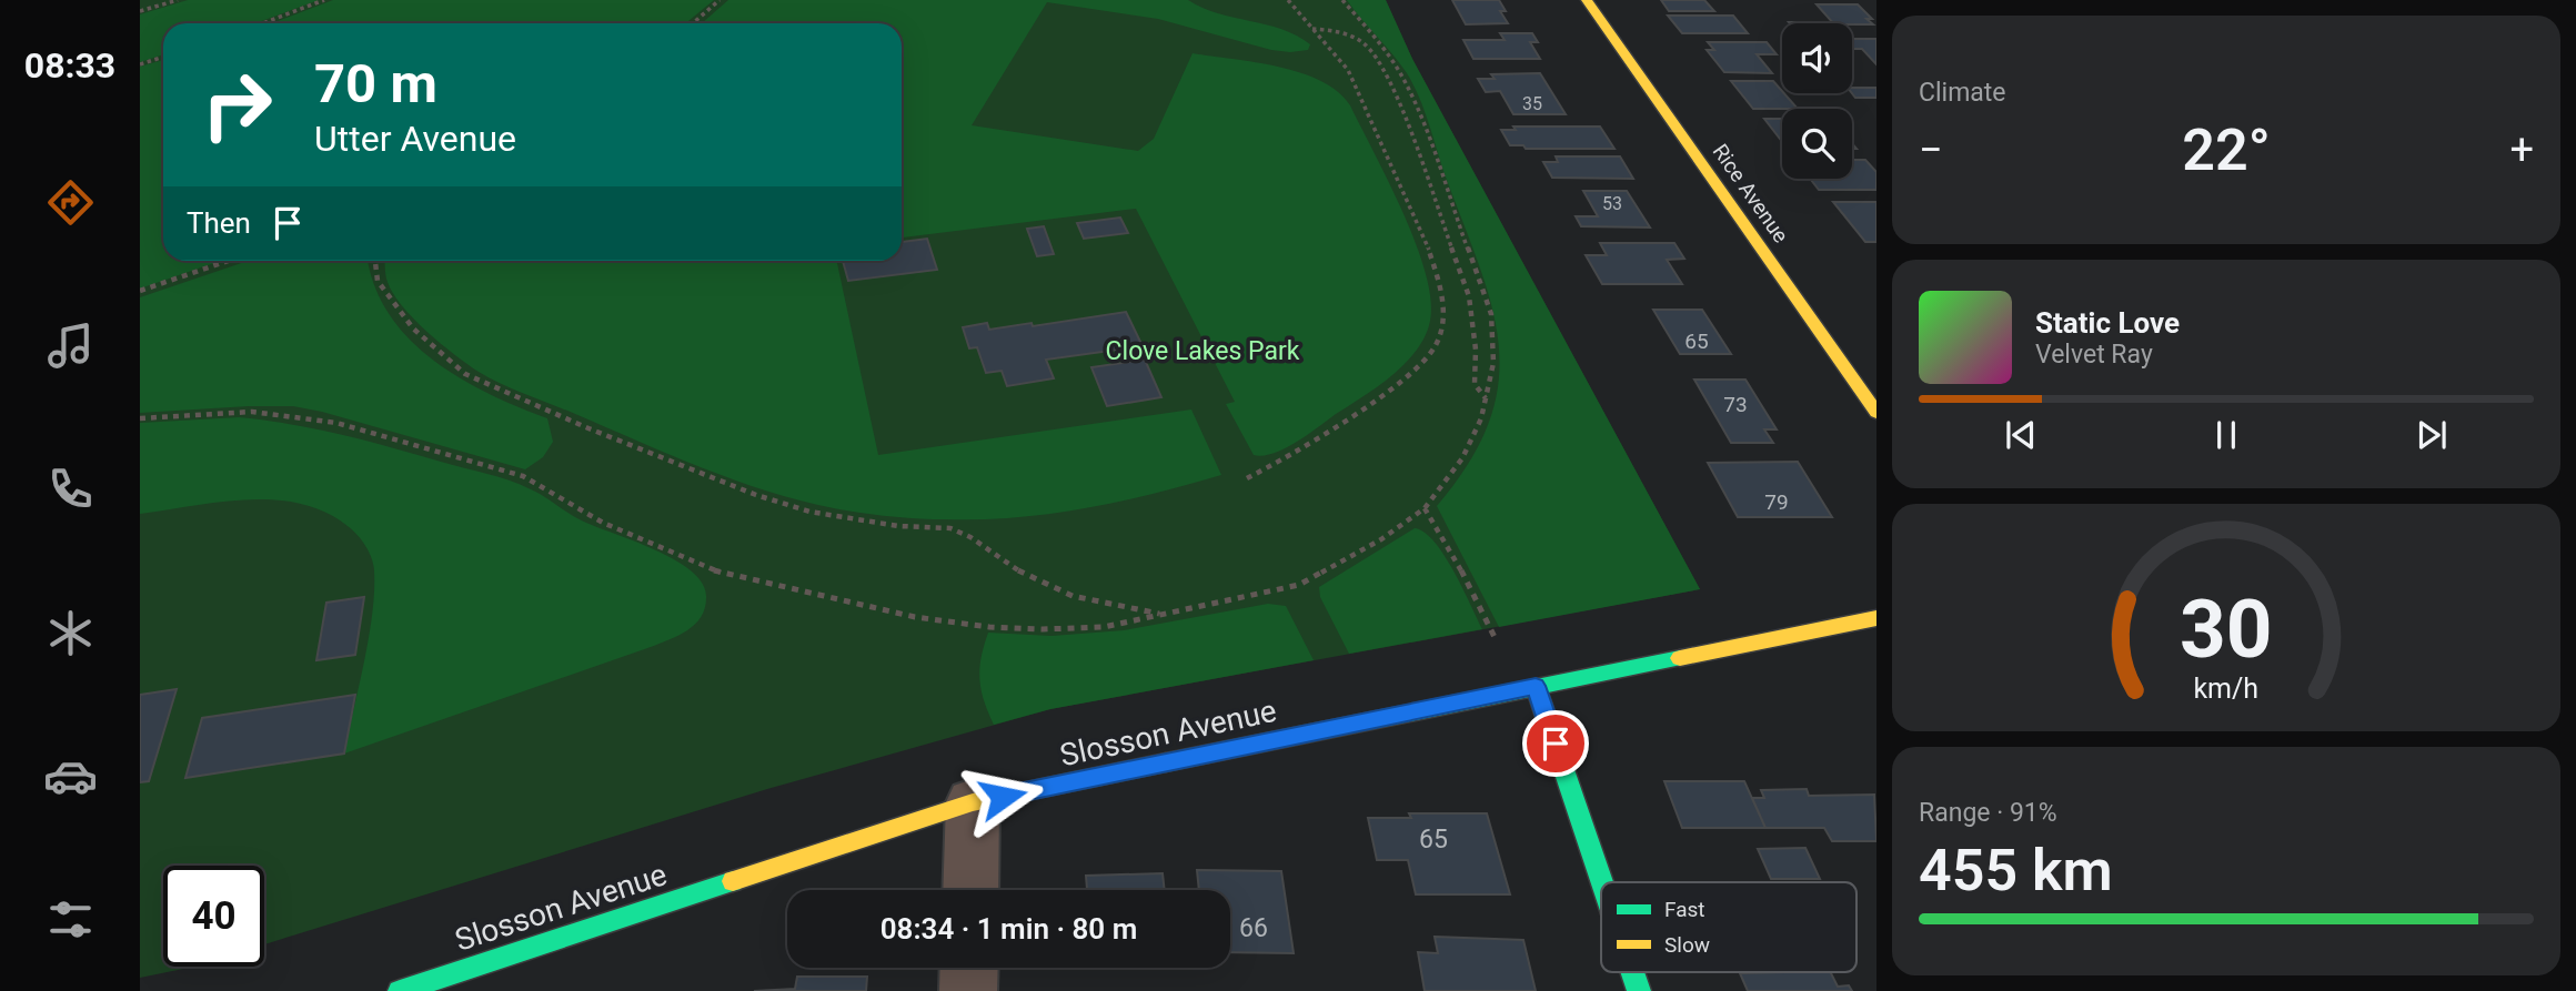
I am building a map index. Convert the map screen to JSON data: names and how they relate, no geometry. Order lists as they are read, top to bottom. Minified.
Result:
{"streets":{"street":["Rice Avenue","Slosson Avenue"]},"parks":["Clove Lakes Park"],"house_numbers":["35","53","65","73","79","65","66"],"legend":["Fast","Slow"],"page":{"tabs":"08:33","tile":["Climate",["Range · 91%","455 km"]],"turn":["70 m","Utter Avenue"],"heat":["−","22°","+"],"then":"Then","song":["Static Love","Velvet Ray"],"limit":"40","trip":"08:34 · 1 min · 80 m","gauge":["30","km/h"]}}
